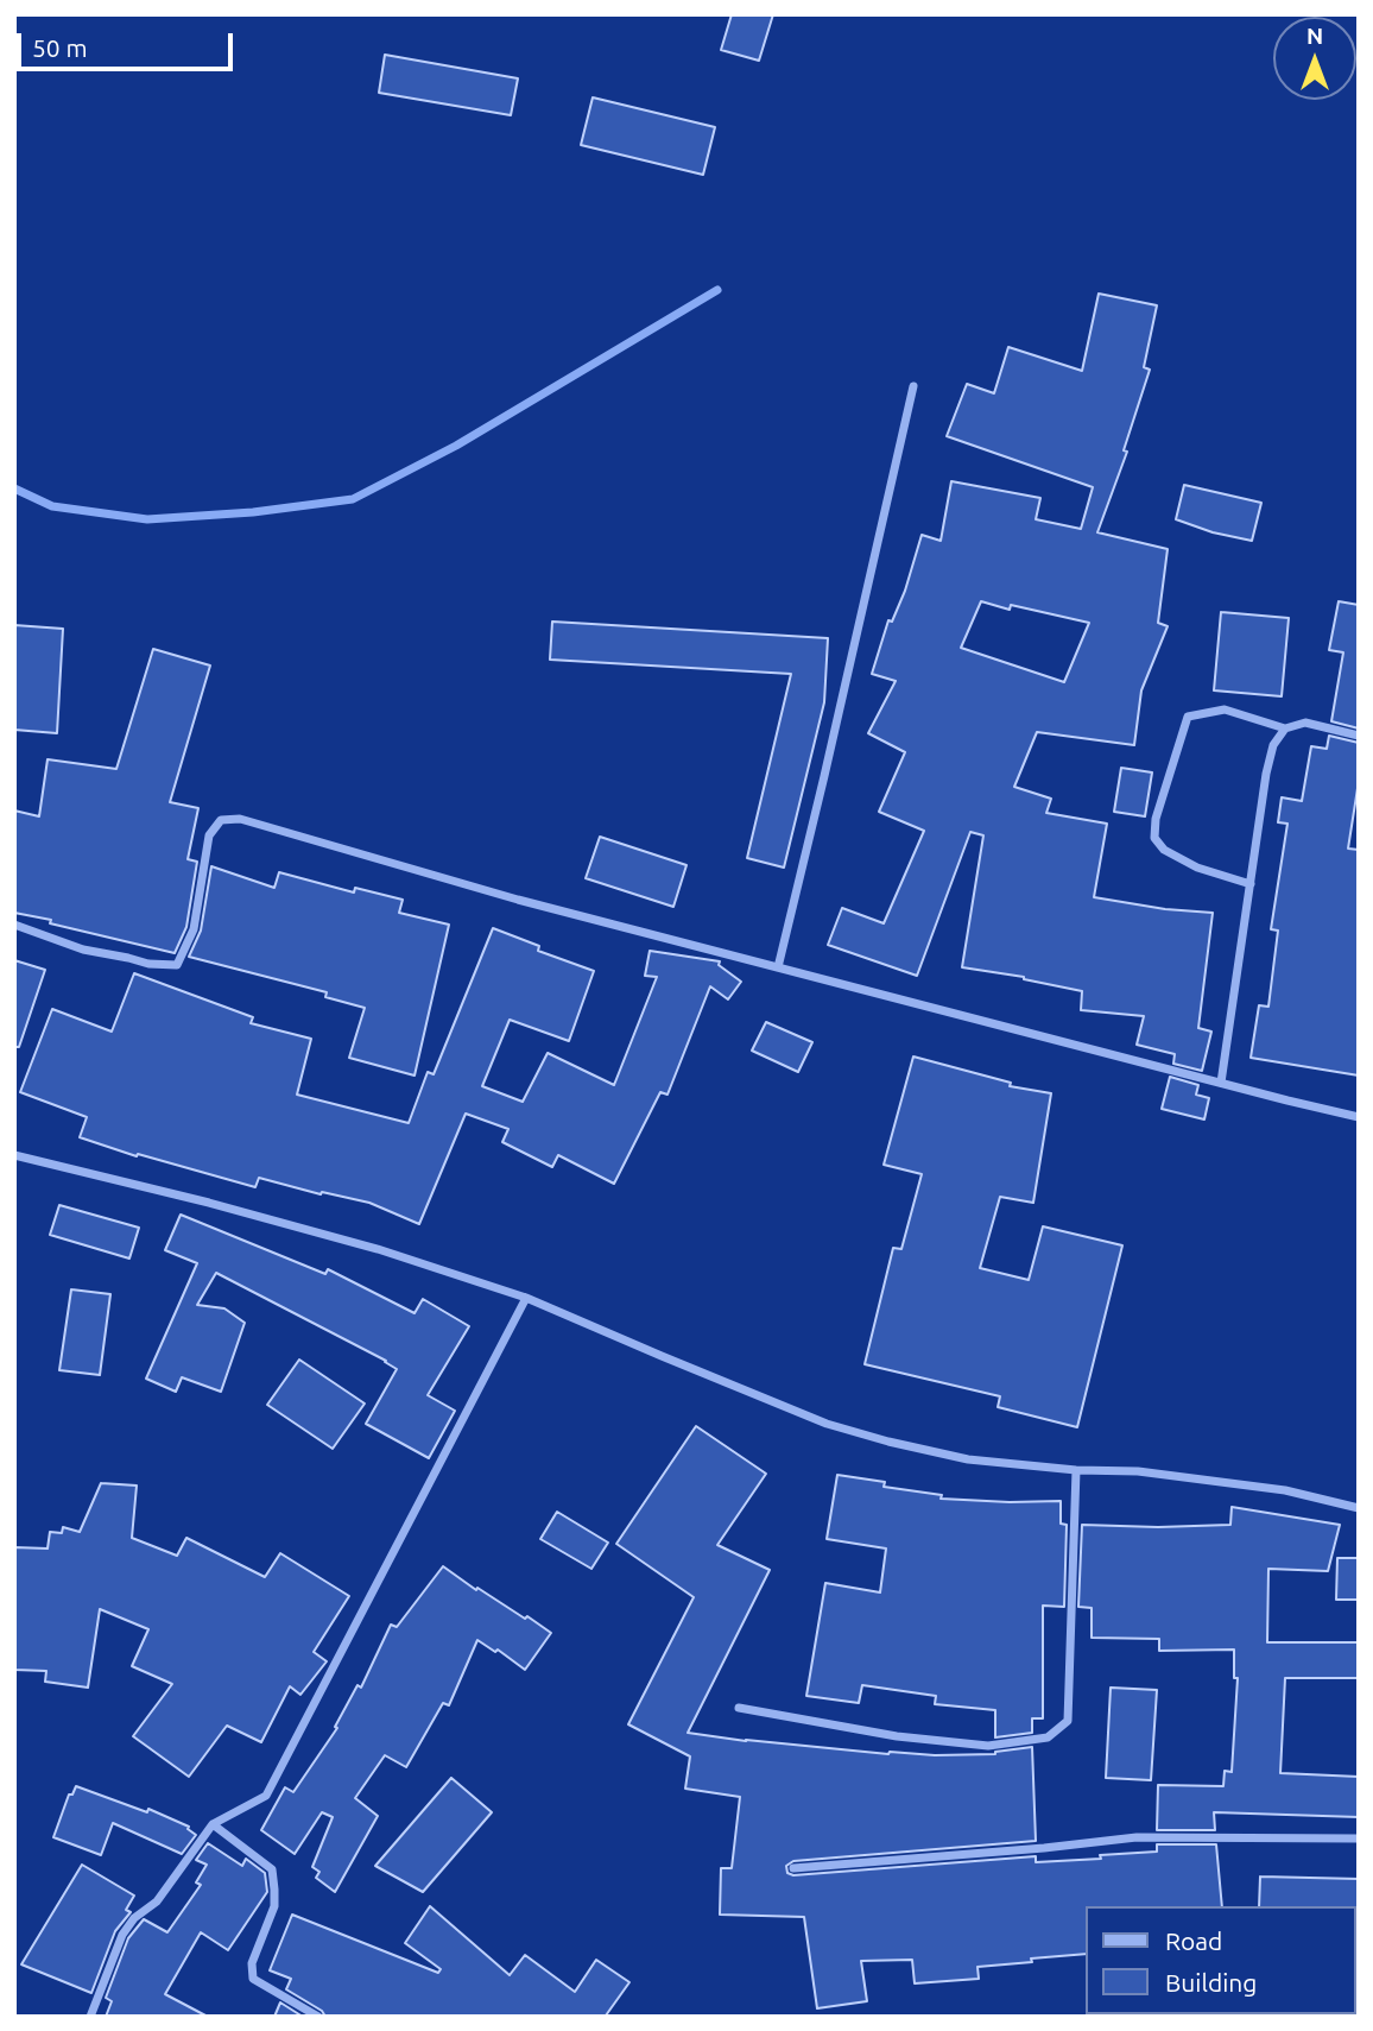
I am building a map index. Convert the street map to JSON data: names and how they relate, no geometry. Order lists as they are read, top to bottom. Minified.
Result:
{"legend":["Road","Building"],"scale_bar":"50 m","north":"top"}
